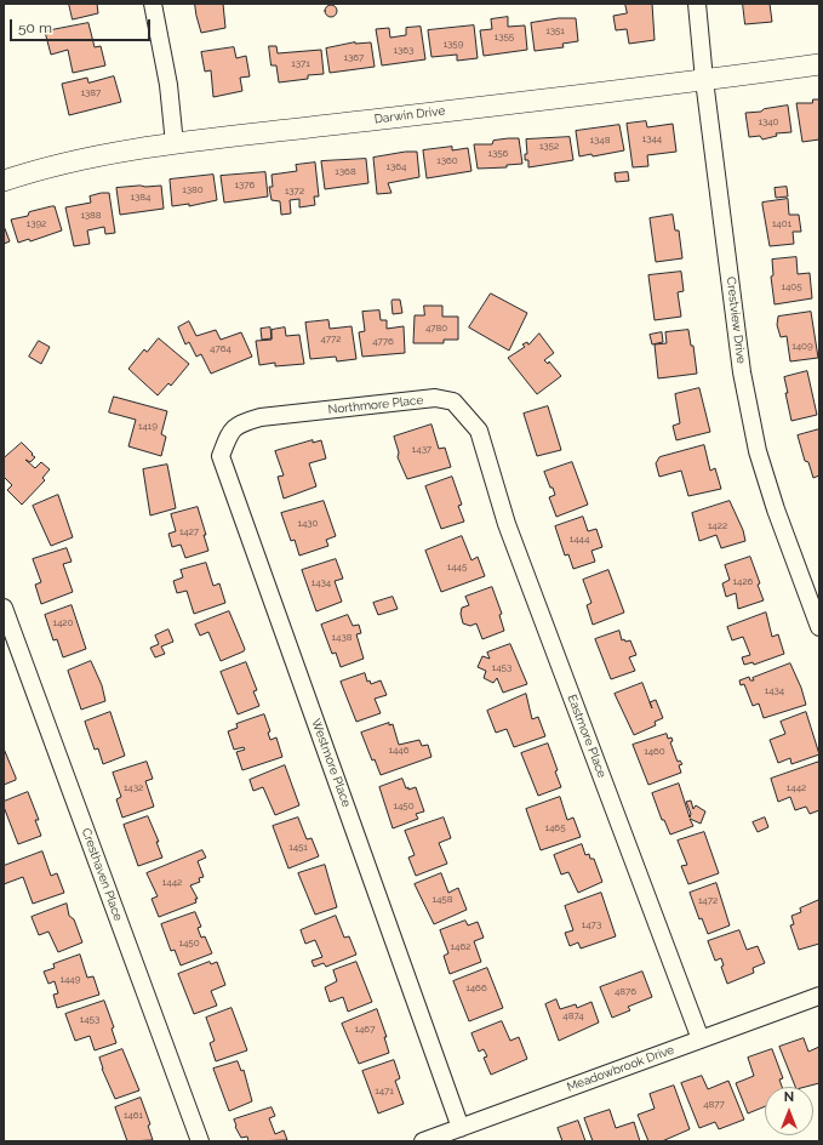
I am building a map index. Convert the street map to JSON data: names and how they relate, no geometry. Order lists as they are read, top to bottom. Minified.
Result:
{"streets":{"street":["Darwin Drive","Crestview Drive","Northmore Place","Eastmore Place","Westmore Place","Cresthaven Place","Meadowbrook Drive"]},"crossings":[["Darwin Drive","Crestview Drive"],["Northmore Place","Eastmore Place"],["Northmore Place","Westmore Place"],["Eastmore Place","Meadowbrook Drive"],["Westmore Place","Meadowbrook Drive"]],"house_numbers":["1351","1355","1359","1363","1367","1371","1387","1340","1344","1348","1352","1356","1360","1364","1368","1376","1380","1372","1384","1388","1392","1401","1405","4780","4772","4776","1409","4764","1419","1437","1430","1422","1427","1444","1445","1426","1434","1420","1438","1453","1434","1446","1460","1432","1442","1450","1465","1451","1442","1458","1472","1473","1450","1462","1449","1466","4876","4874","1453","1467","1471","4877","1461"],"scale_bar":"50 m","north":"top"}
